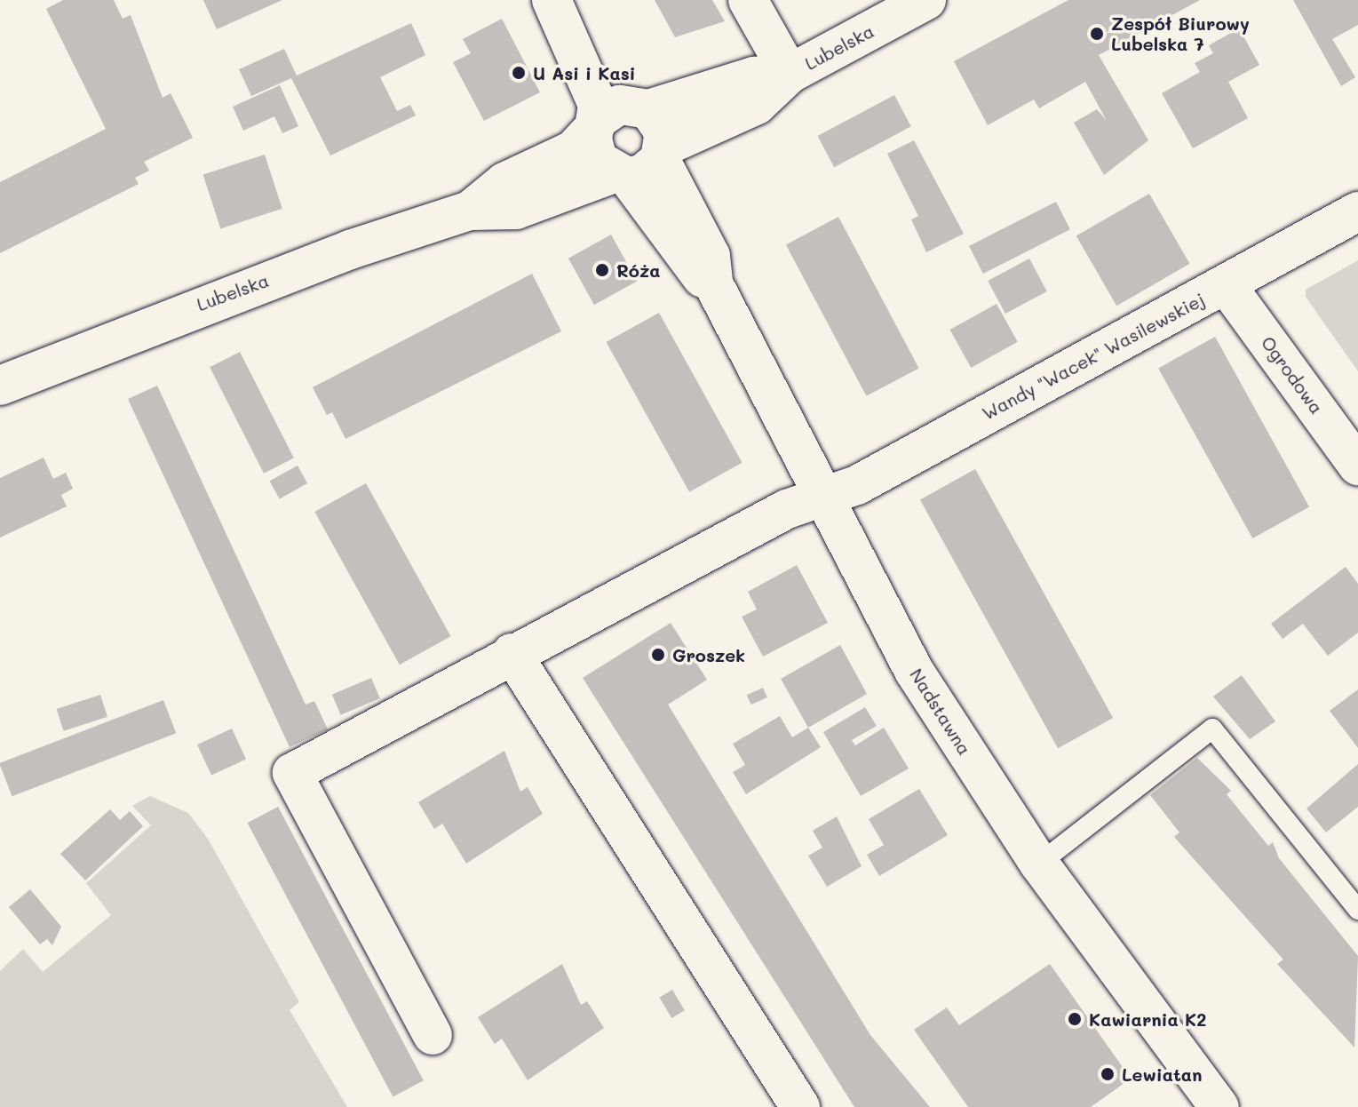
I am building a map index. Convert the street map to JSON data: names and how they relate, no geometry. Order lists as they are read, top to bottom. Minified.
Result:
{"streets":{"street":["Lubelska","Wandy \"Wacek\" Wasilewskiej","Ogrodowa","Nadstawna"]},"crossings":[["Lubelska","Nadstawna"],["Wandy \"Wacek\" Wasilewskiej","Ogrodowa"],["Wandy \"Wacek\" Wasilewskiej","Nadstawna"]],"places":["Zespół Biurowy Lubelska 7","U Asi i Kasi","Róża","Groszek","Kawiarnia K2","Lewiatan"]}
